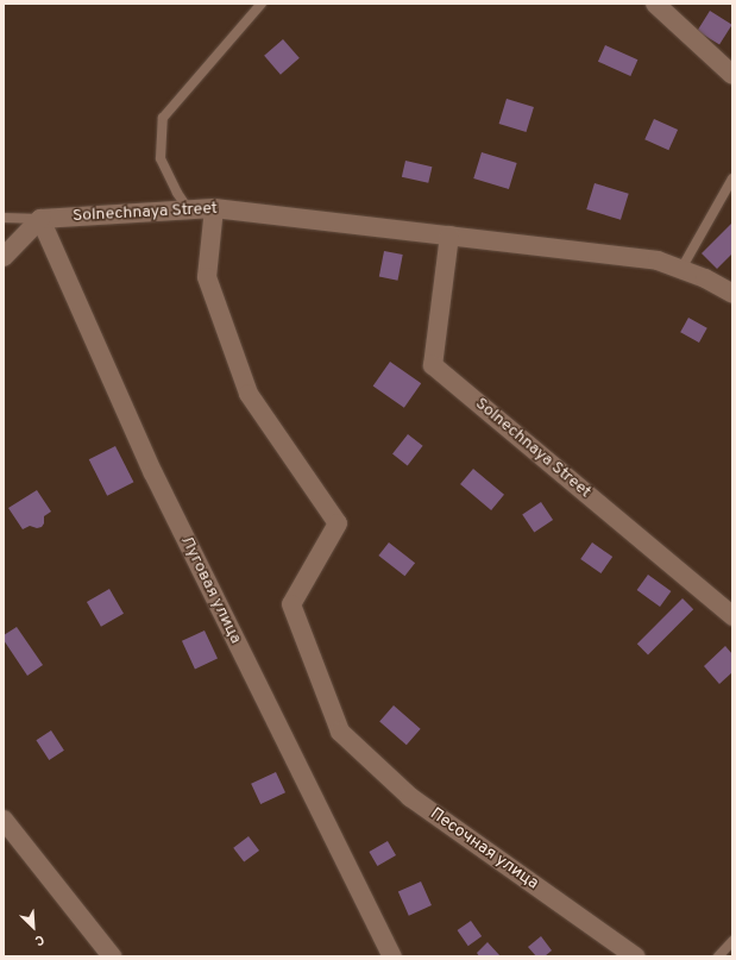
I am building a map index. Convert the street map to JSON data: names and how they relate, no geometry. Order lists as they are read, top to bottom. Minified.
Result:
{"streets":{"street":["Solnechnaya Street","Луговая улица","Песочная улица"]},"crossings":[["Solnechnaya Street","Луговая улица"],["Solnechnaya Street","Песочная улица"]],"north":"bottom right"}
